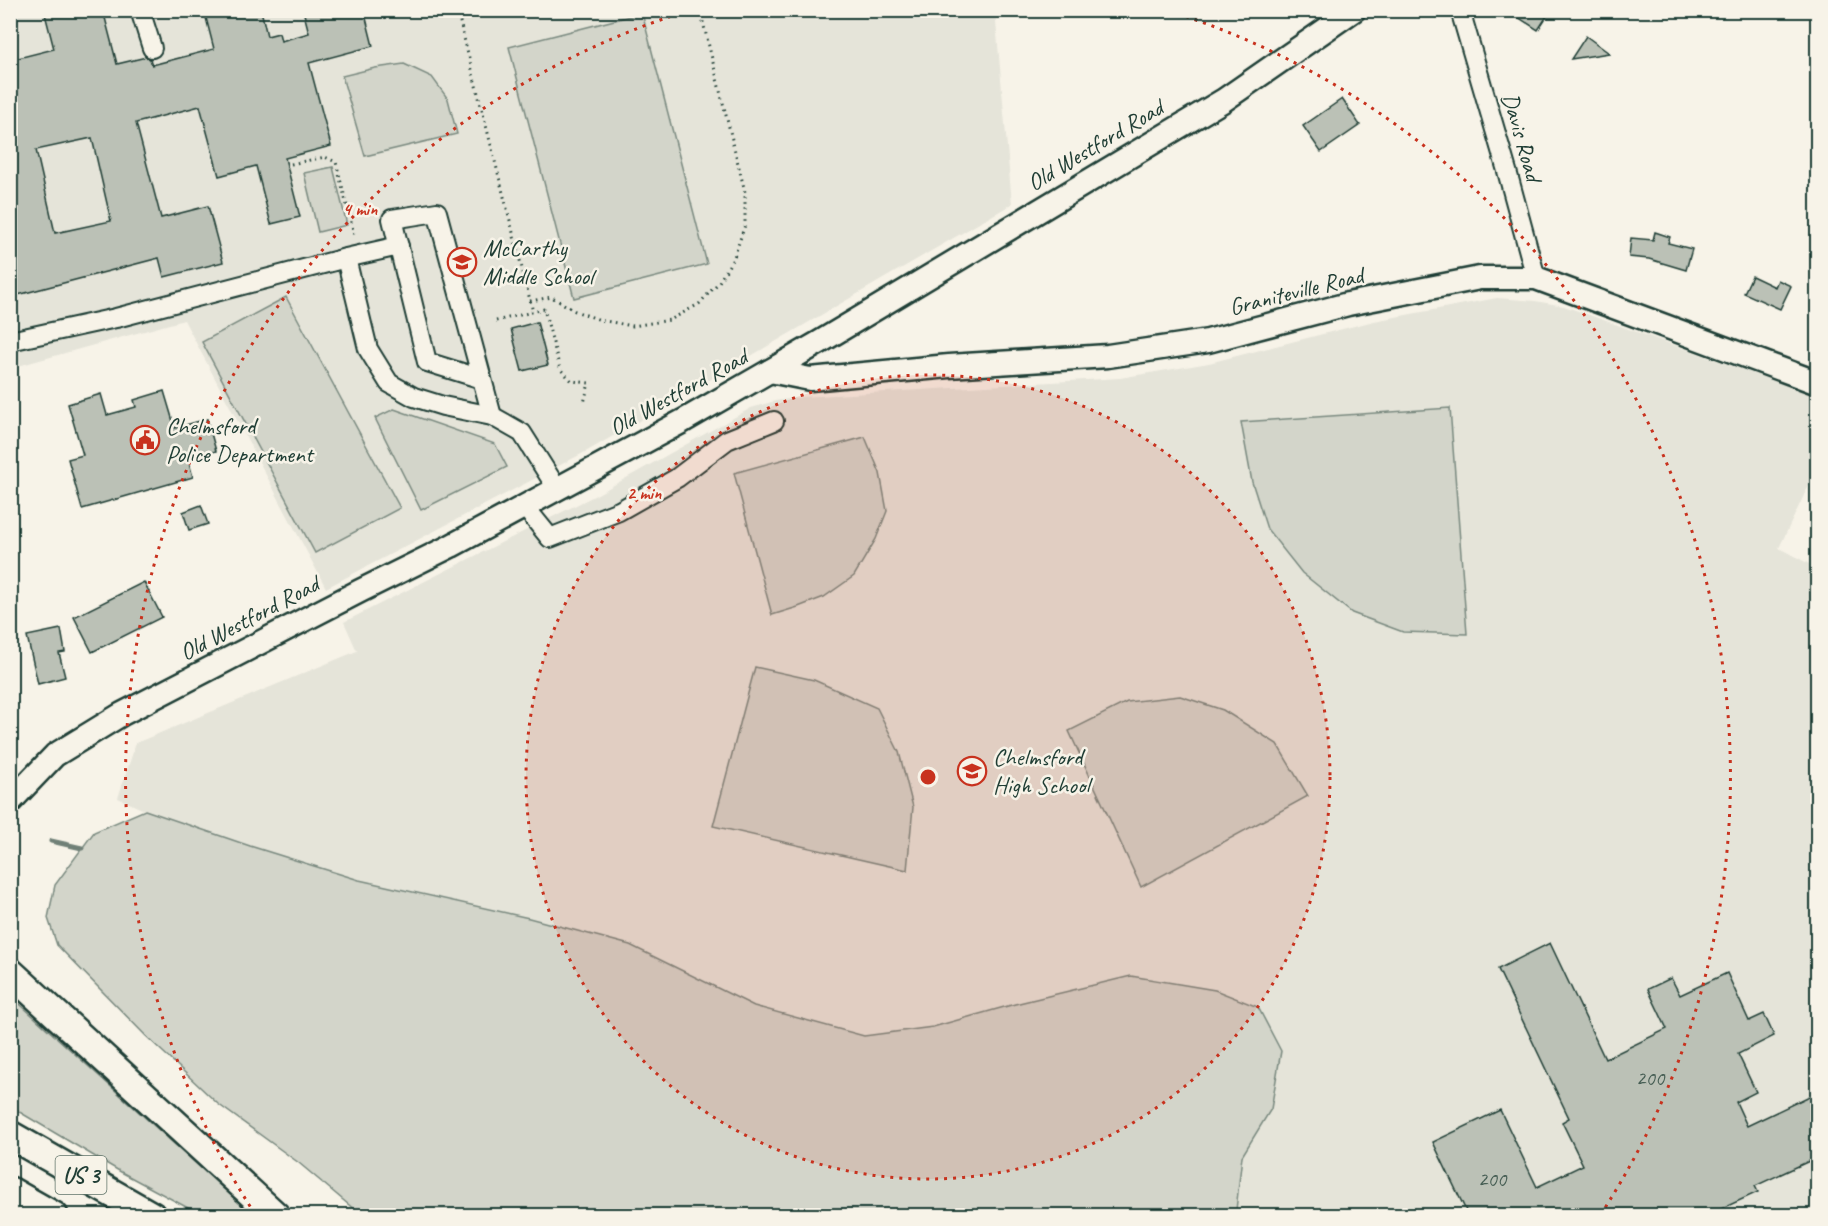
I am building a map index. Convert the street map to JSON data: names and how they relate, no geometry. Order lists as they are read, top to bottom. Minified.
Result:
{"streets":{"highway":["US 3"],"main road":["Old Westford Road","Graniteville Road"],"street":["Davis Road"]},"crossings":[["Davis Road","Graniteville Road"],["Old Westford Road","Graniteville Road"]],"places":{"school or university":["McCarthy Middle School","Chelmsford High School"],"public building":["Chelmsford Police Department"]},"house_numbers":["200","200"],"rings":["4 min","2 min"]}
